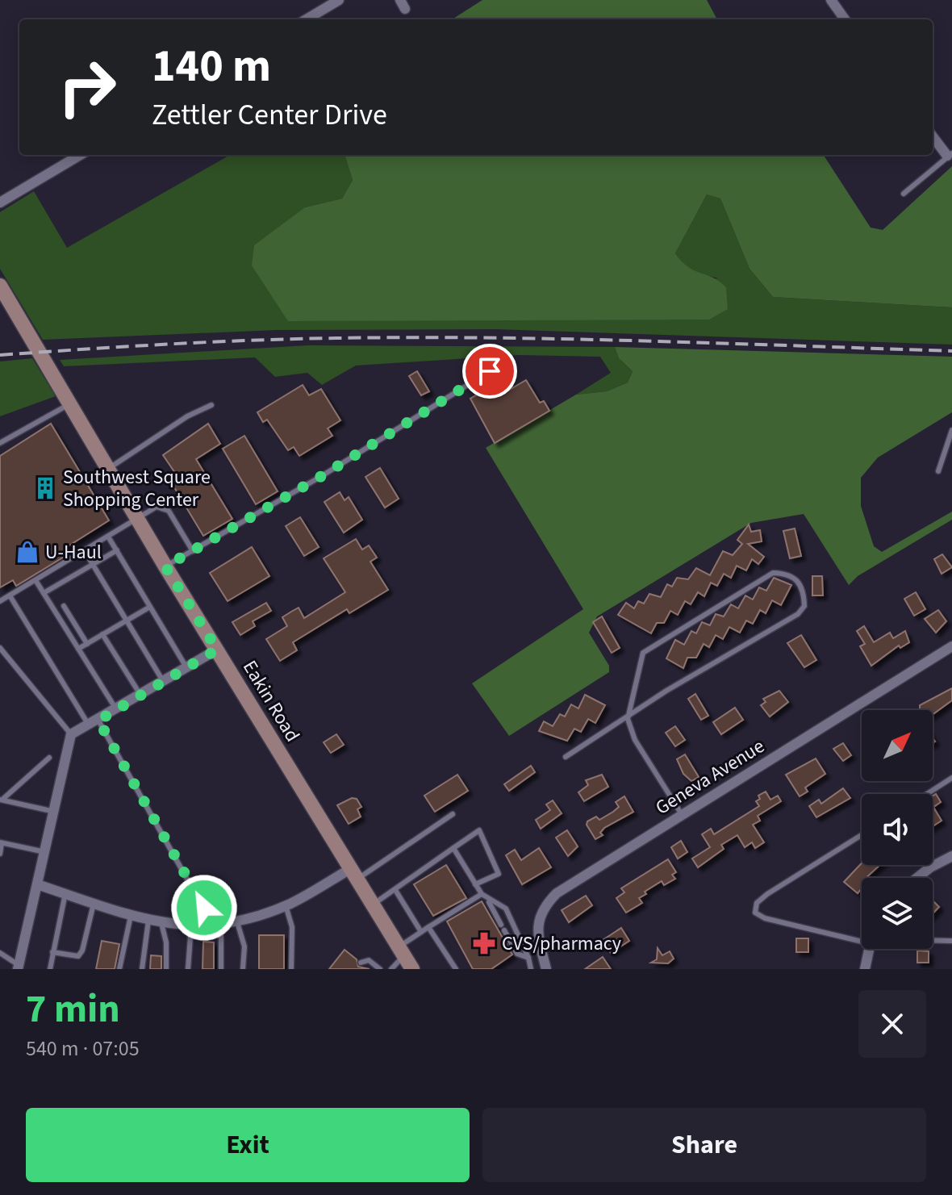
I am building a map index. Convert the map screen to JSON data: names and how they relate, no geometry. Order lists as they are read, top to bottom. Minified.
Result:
{"streets":{"street":["Eakin Road","Geneva Avenue"]},"places":{"building":["Southwest Square Shopping Center"],"shop":["U-Haul"],"pharmacy":["CVS/pharmacy"]},"north":"top right","page":{"turn":["140 m","Zettler Center Drive"],"heading":["7 min","540 m · 07:05"],"buttons":["Exit","Share"]}}
